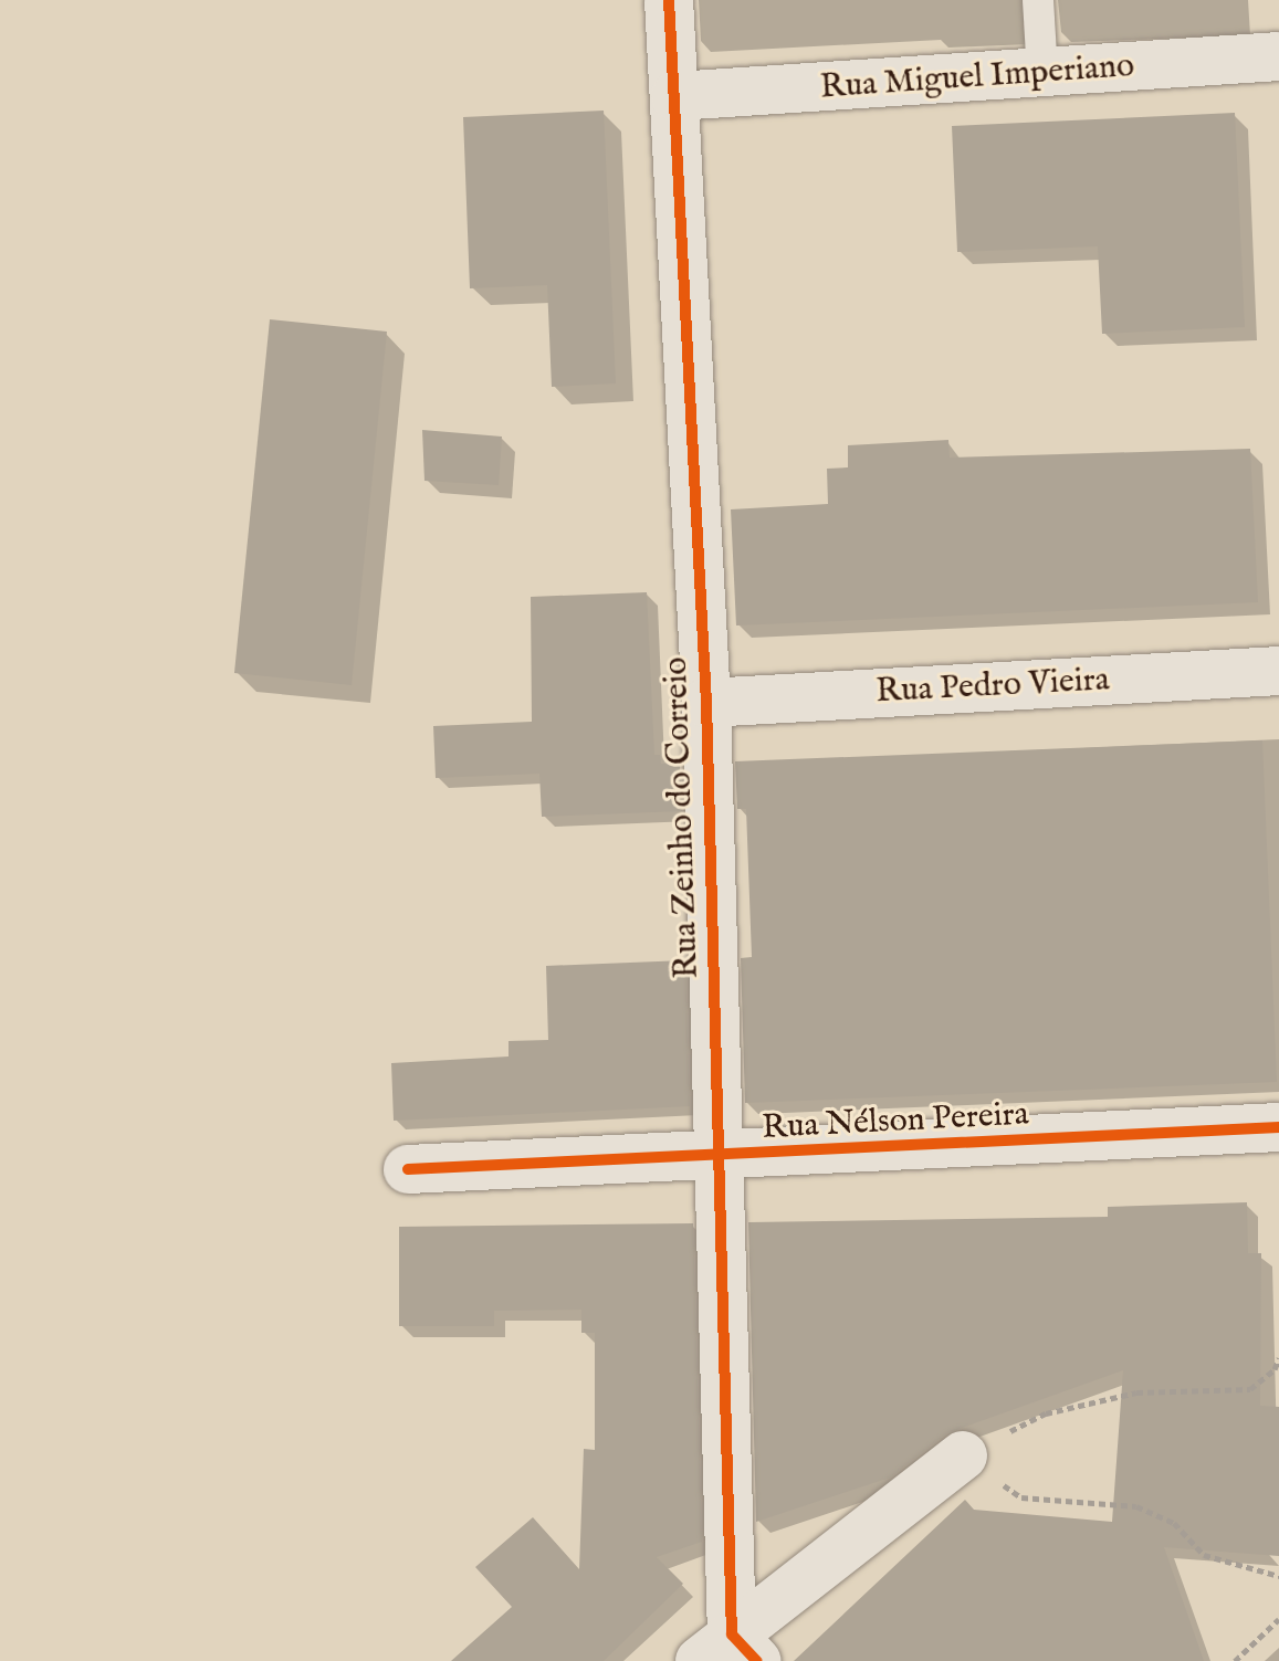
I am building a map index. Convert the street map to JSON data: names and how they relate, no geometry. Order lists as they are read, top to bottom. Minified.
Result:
{"streets":{"street":["Rua Miguel Imperiano","Rua Pedro Vieira","Rua Zeinho do Correio","Rua Nélson Pereira"]},"crossings":[["Rua Miguel Imperiano","Rua Zeinho do Correio"],["Rua Pedro Vieira","Rua Zeinho do Correio"],["Rua Zeinho do Correio","Rua Nélson Pereira"]]}
